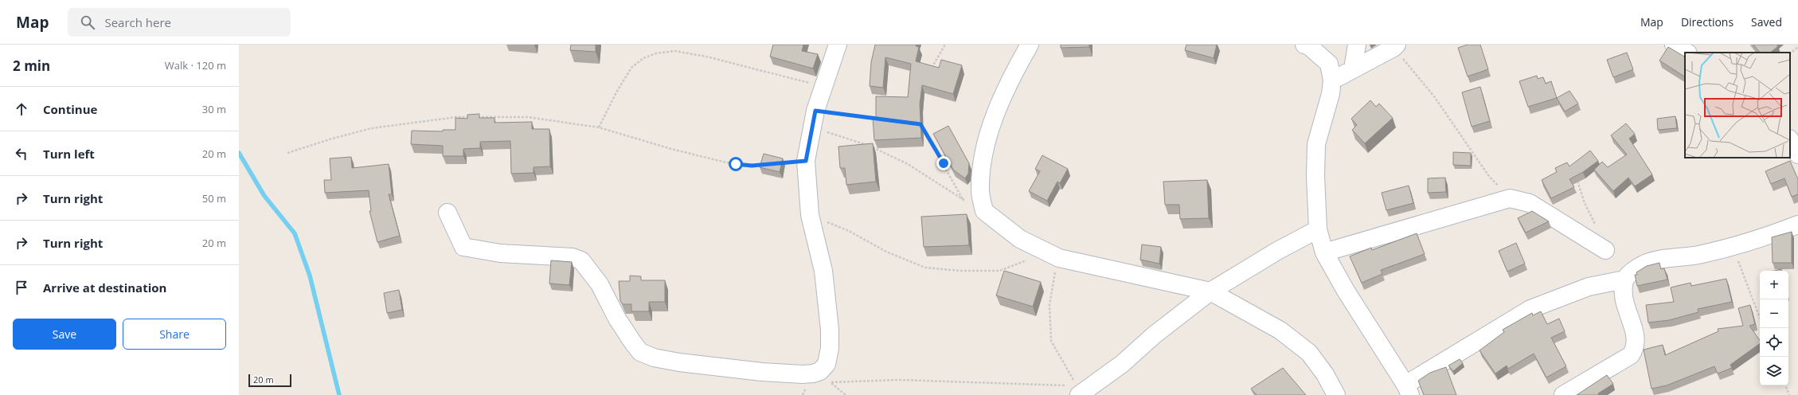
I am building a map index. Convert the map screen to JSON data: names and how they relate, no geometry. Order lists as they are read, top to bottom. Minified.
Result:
{"scale_bar":"20 m","page":{"header":"Map","search":"Search here","nav":["Map","Directions","Saved"],"heading":["2 min","Walk · 120 m"],"list":[["Continue","30 m"],["Turn left","20 m"],["Turn right","50 m"],["Turn right","20 m"],"Arrive at destination"],"map_buttons":["+","−"],"buttons":["Save","Share"],"scale":"20 m"}}
